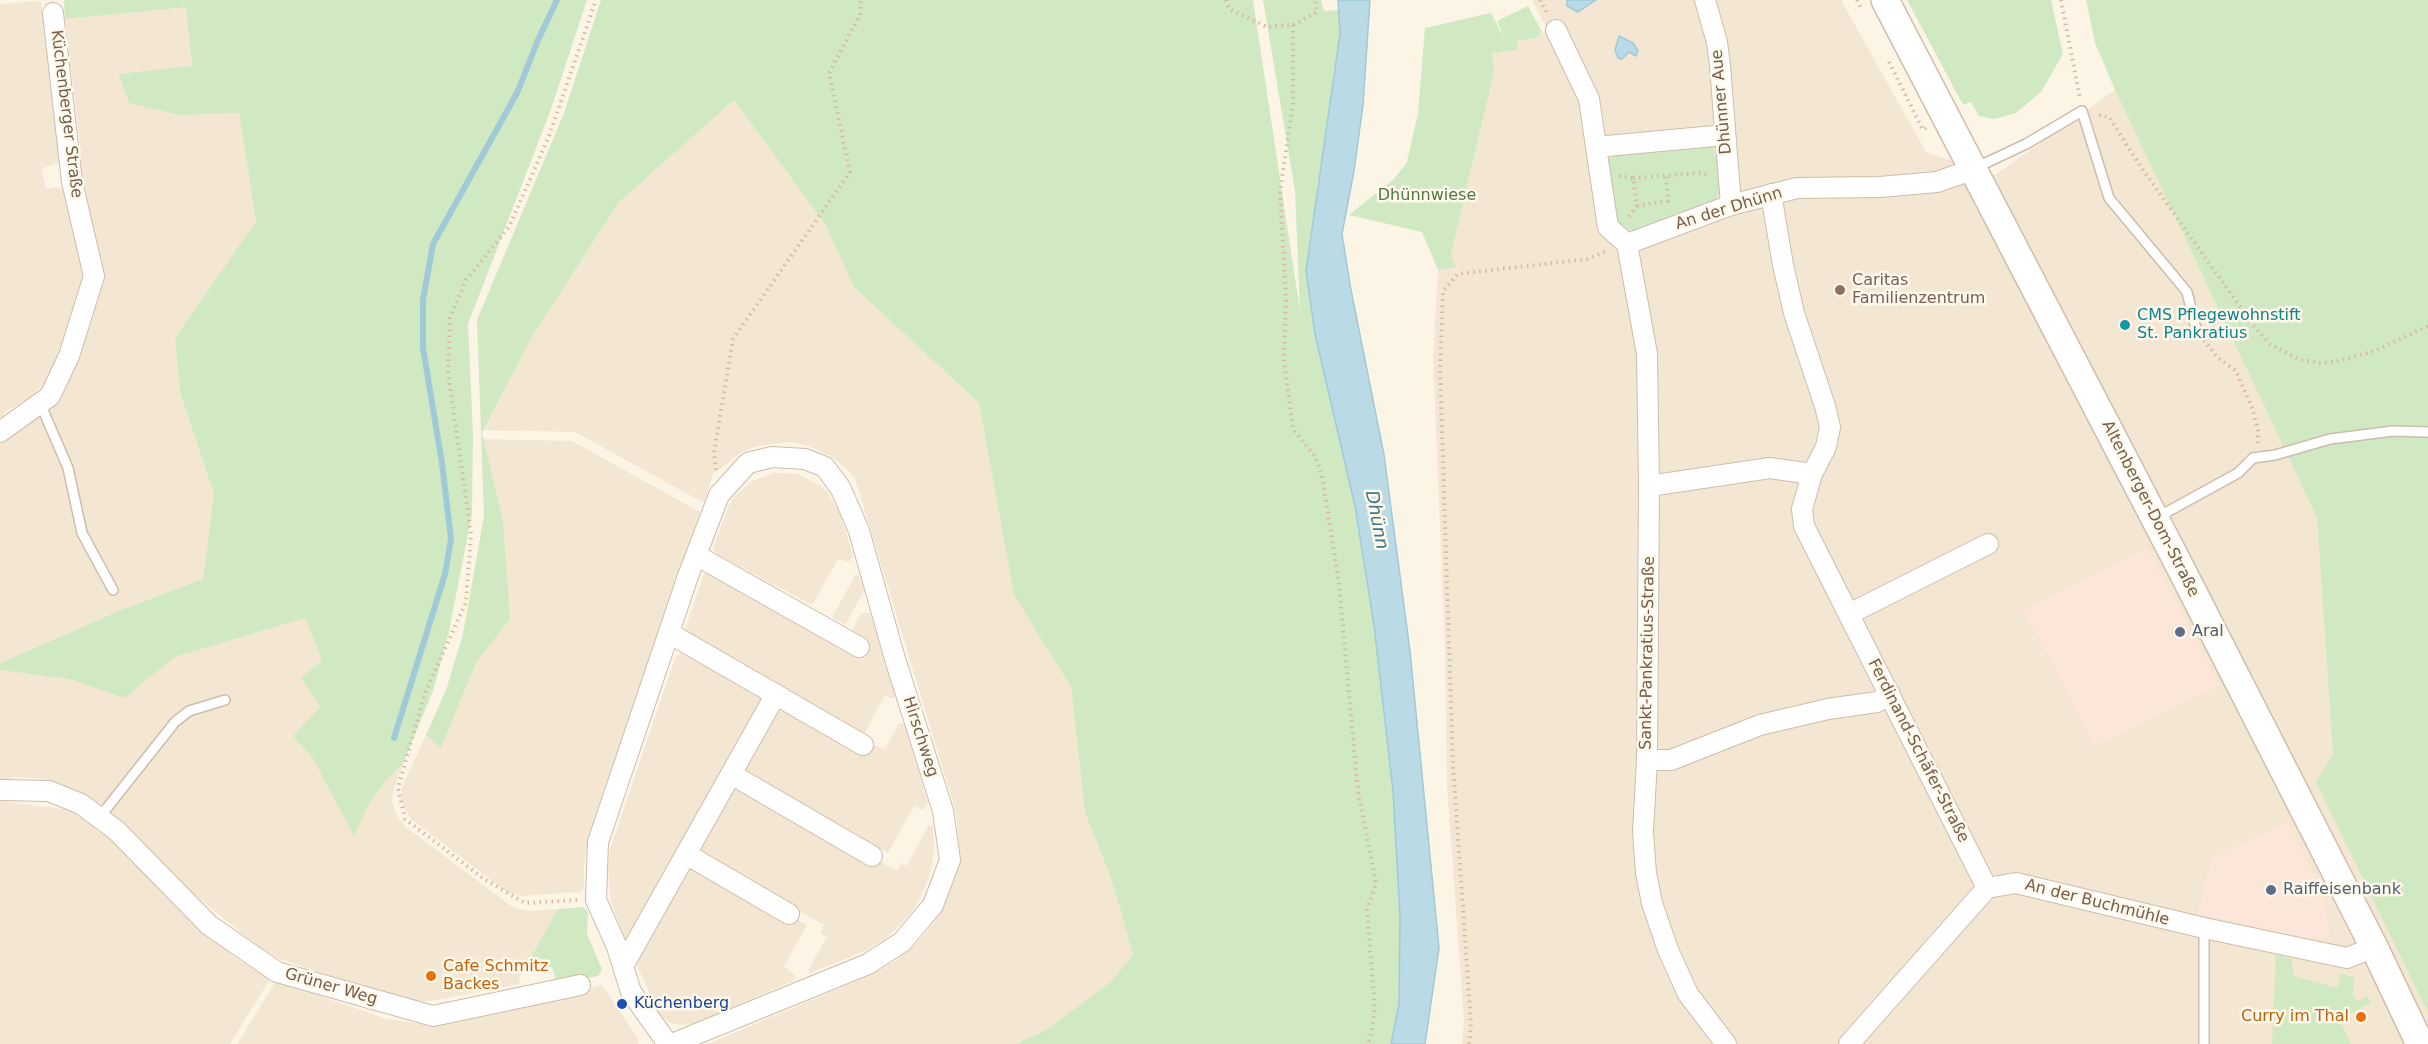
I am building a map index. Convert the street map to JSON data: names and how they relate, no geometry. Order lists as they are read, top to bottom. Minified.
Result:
{"streets":{"main road":["Altenberger-Dom-Straße"],"street":["Dhünner Aue","Küchenberger Straße","An der Dhünn","Sankt-Pankratius-Straße","Hirschweg","Ferdinand-Schäfer-Straße","An der Buchmühle","Grüner Weg"]},"crossings":[["Dhünner Aue","An der Dhünn"],["An der Dhünn","Altenberger-Dom-Straße"],["An der Dhünn","Sankt-Pankratius-Straße"],["An der Dhünn","Ferdinand-Schäfer-Straße"],["Altenberger-Dom-Straße","An der Buchmühle"],["Ferdinand-Schäfer-Straße","An der Buchmühle"]],"water":["Dhünn"],"parks":["Dhünnwiese"],"places":["Caritas Familienzentrum","CMS Pflegewohnstift St. Pankratius","Aral","Raiffeisenbank","Cafe Schmitz Backes","Küchenberg","Curry im Thal"]}
